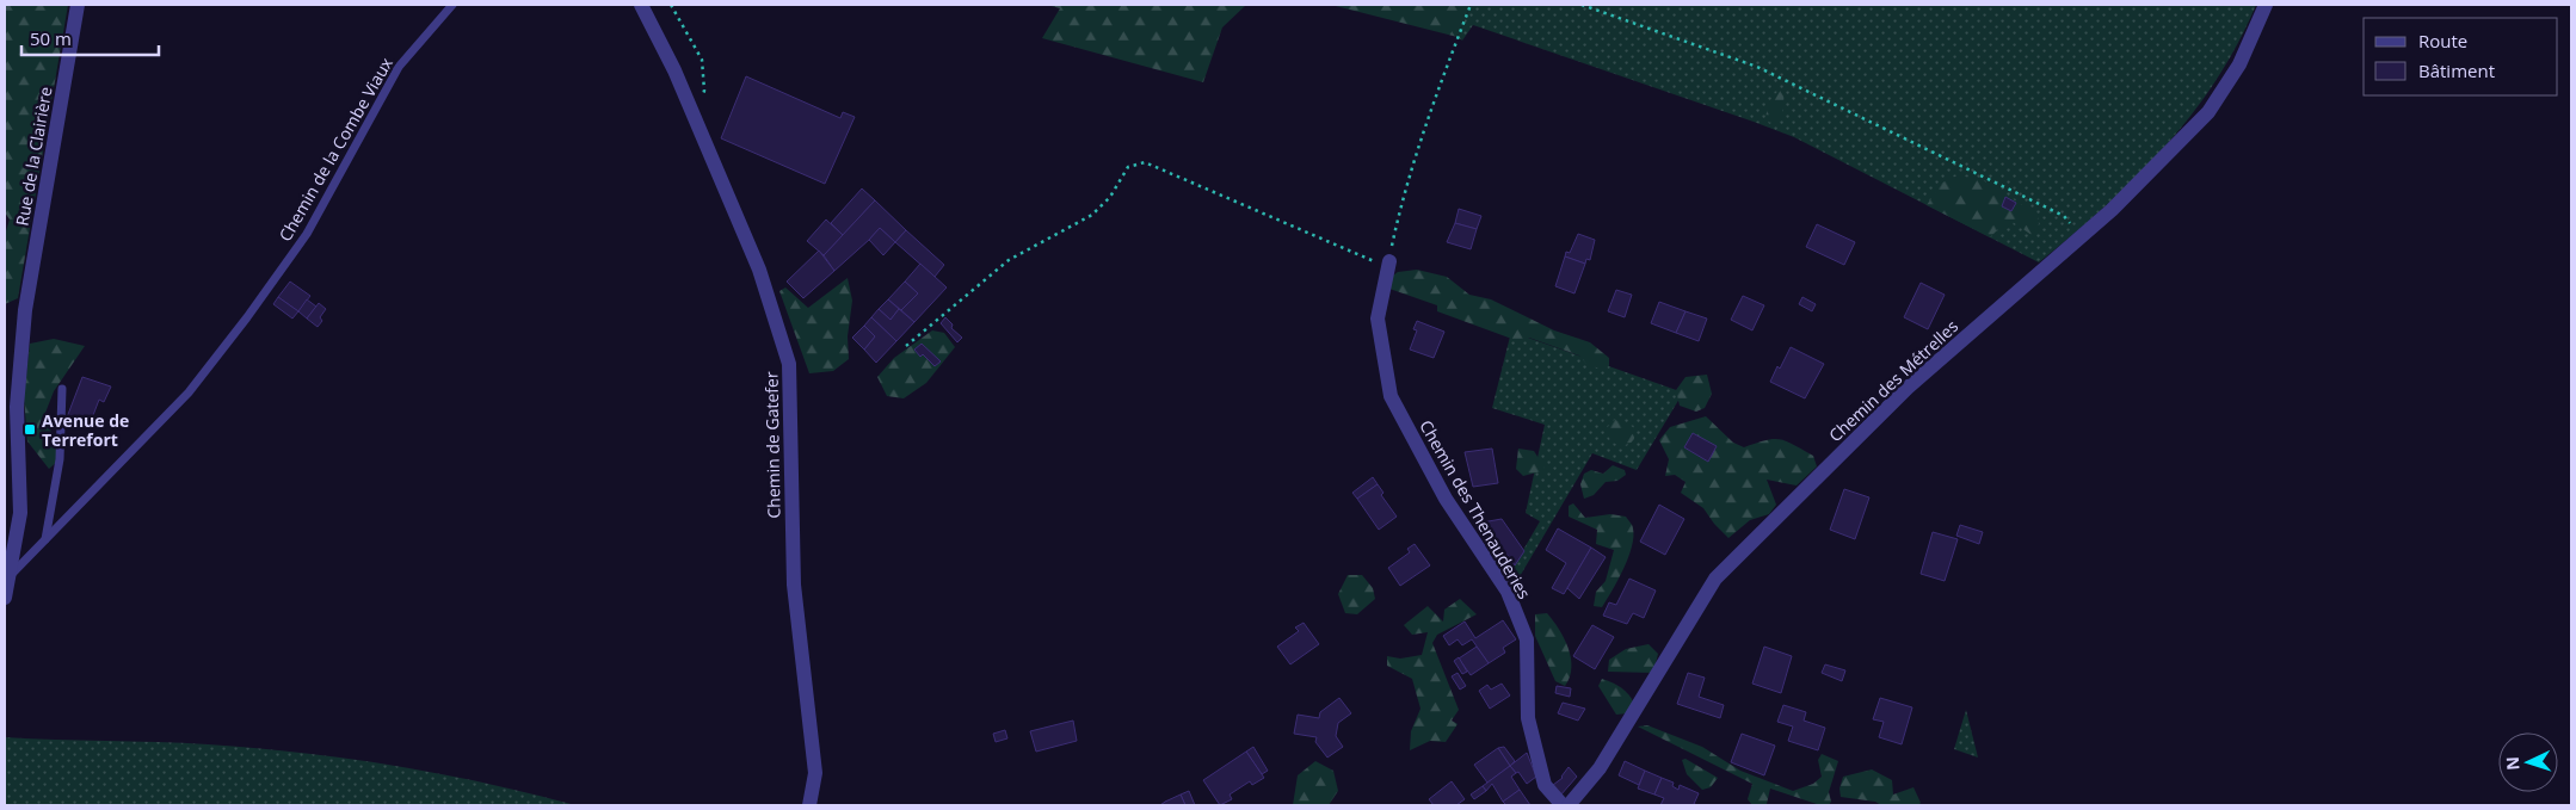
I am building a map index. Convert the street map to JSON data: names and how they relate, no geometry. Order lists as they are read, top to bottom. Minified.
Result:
{"streets":{"street":["Rue de la Clairière","Chemin des Métrelles","Chemin de Gatefer","Chemin des Thenauderies"],"lane":["Chemin de la Combe Viaux"]},"crossings":[["Chemin de la Combe Viaux","Rue de la Clairière"]],"places":{"transit":["Avenue de Terrefort"]},"legend":["Route","Bâtiment"],"scale_bar":"50 m","north":"left"}
